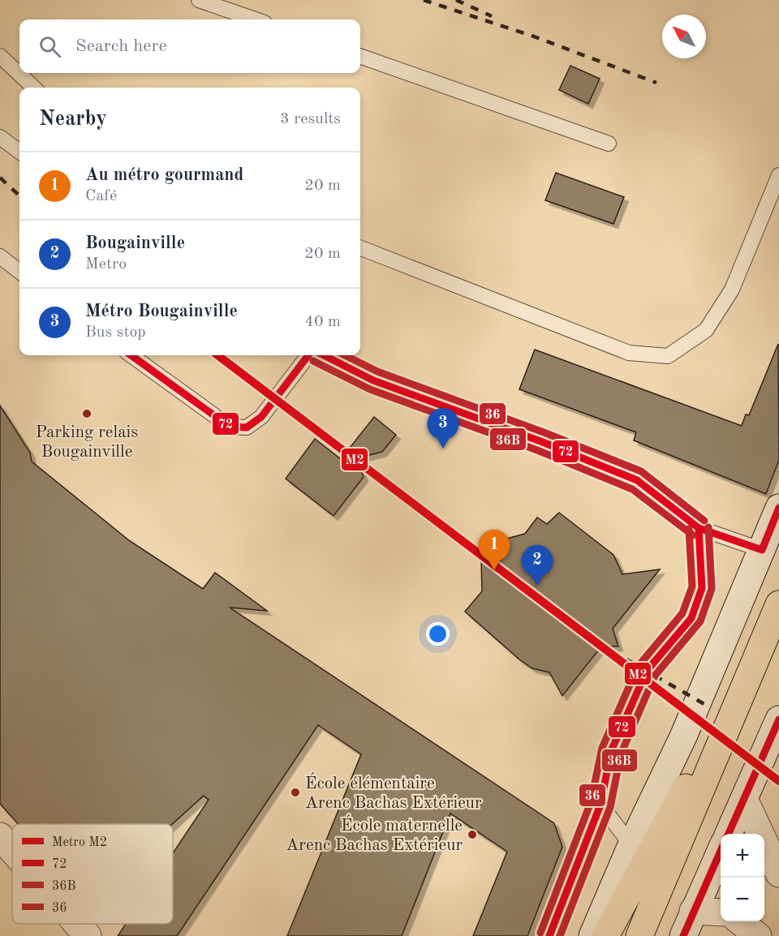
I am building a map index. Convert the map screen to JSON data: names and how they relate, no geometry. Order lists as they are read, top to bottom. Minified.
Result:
{"places":["Parking relais Bougainville","École élémentaire Arenc Bachas Extérieur","École maternelle Arenc Bachas Extérieur"],"lines":["metro line M2","transit line 72","transit line 36","transit line 36B"],"legend":["Metro M2","72","36B","36"],"north":"top left","page":{"search":"Search here","heading":["Nearby","3 results"],"list":[{"mark":"1","name":"Au métro gourmand","note":"Café","value":"20 m"},{"mark":"2","name":"Bougainville","note":"Metro","value":"20 m"},{"mark":"3","name":"Métro Bougainville","note":"Bus stop","value":"40 m"}],"pins":["3","1","2"],"map_buttons":["+","−"]}}
